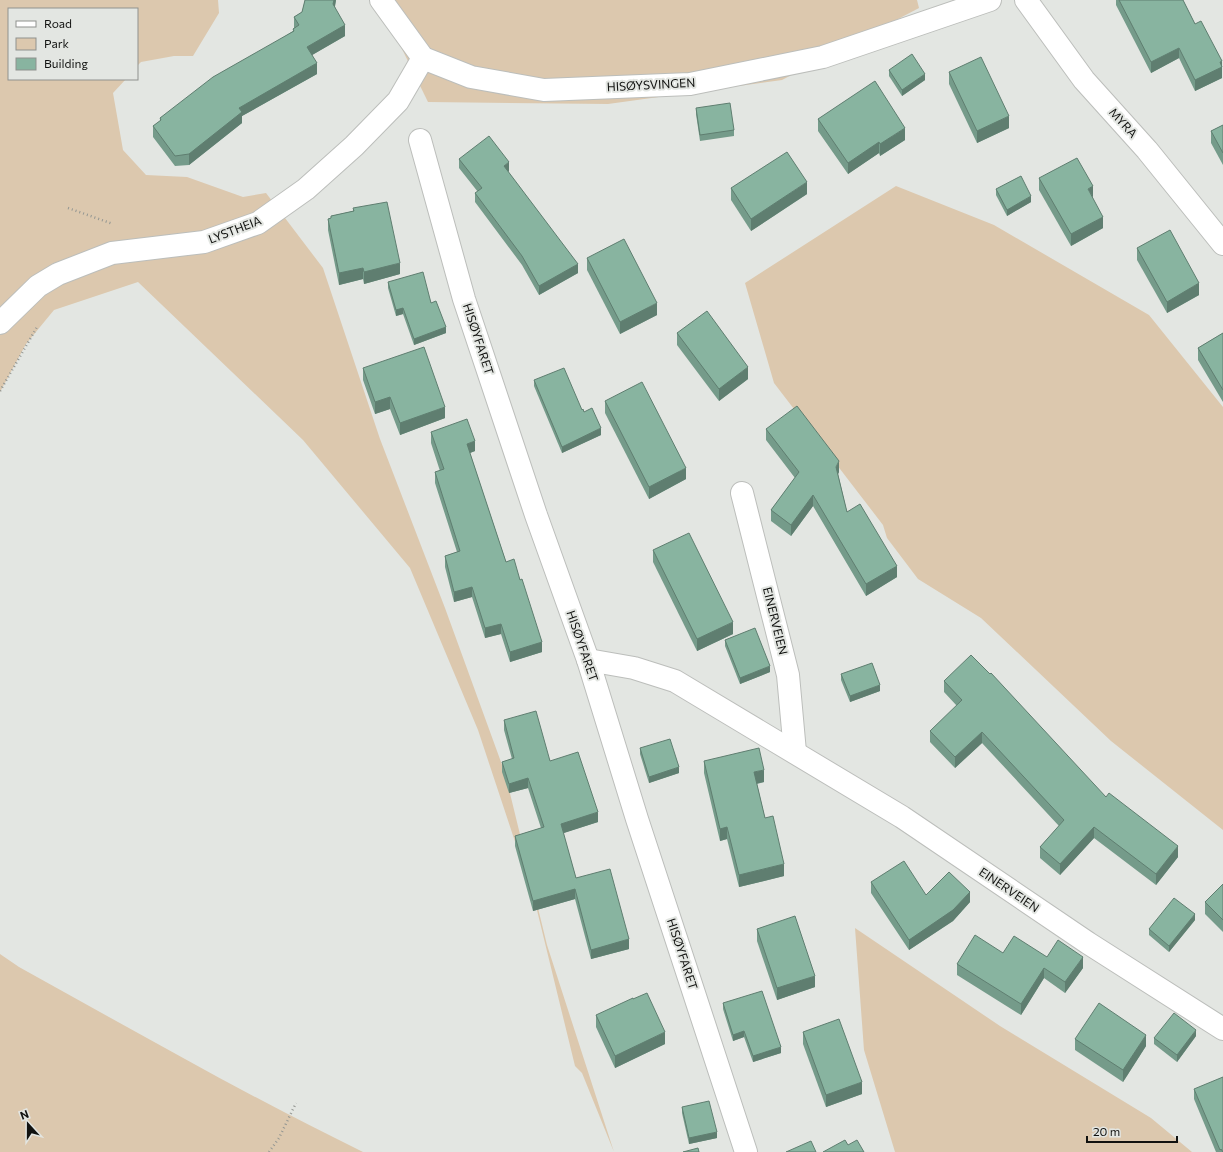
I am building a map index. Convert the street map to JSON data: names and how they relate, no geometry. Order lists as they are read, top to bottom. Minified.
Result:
{"streets":{"street":["HISØYSVINGEN","MYRA","LYSTHEIA","HISØYFARET","EINERVEIEN"]},"crossings":[["HISØYSVINGEN","LYSTHEIA"],["HISØYFARET","EINERVEIEN"]],"legend":["Road","Park","Building"],"scale_bar":"20 m","north":"top"}
